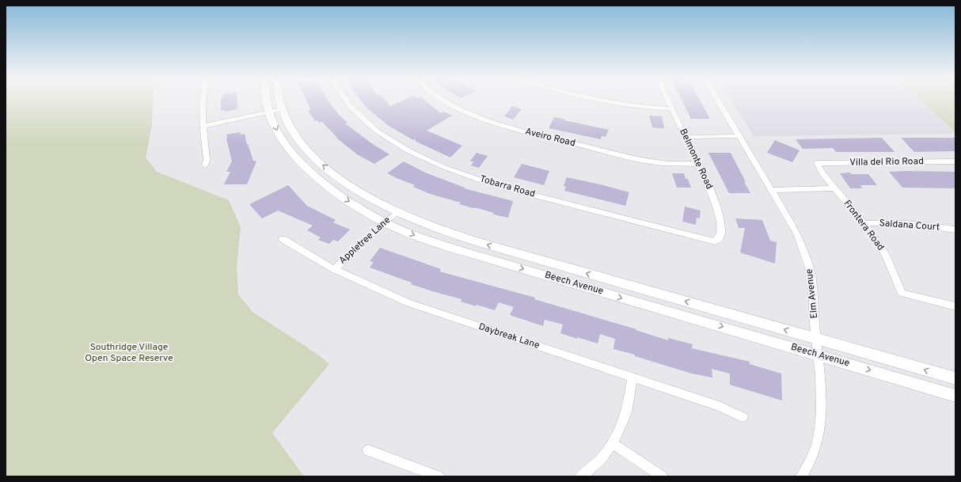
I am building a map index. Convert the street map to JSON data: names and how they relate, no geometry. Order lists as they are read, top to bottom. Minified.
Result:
{"streets":{"street":["Aveiro Road","Belmonte Road","Villa del Rio Road","Tobarra Road","Frontera Road","Saldana Court","Appletree Lane","Beech Avenue","Elm Avenue","Daybreak Lane"]},"crossings":[["Aveiro Road","Belmonte Road"],["Belmonte Road","Tobarra Road"],["Villa del Rio Road","Frontera Road"],["Frontera Road","Saldana Court"],["Appletree Lane","Beech Avenue"],["Appletree Lane","Daybreak Lane"],["Beech Avenue","Elm Avenue"]],"parks":["Southridge Village Open Space Reserve"]}
